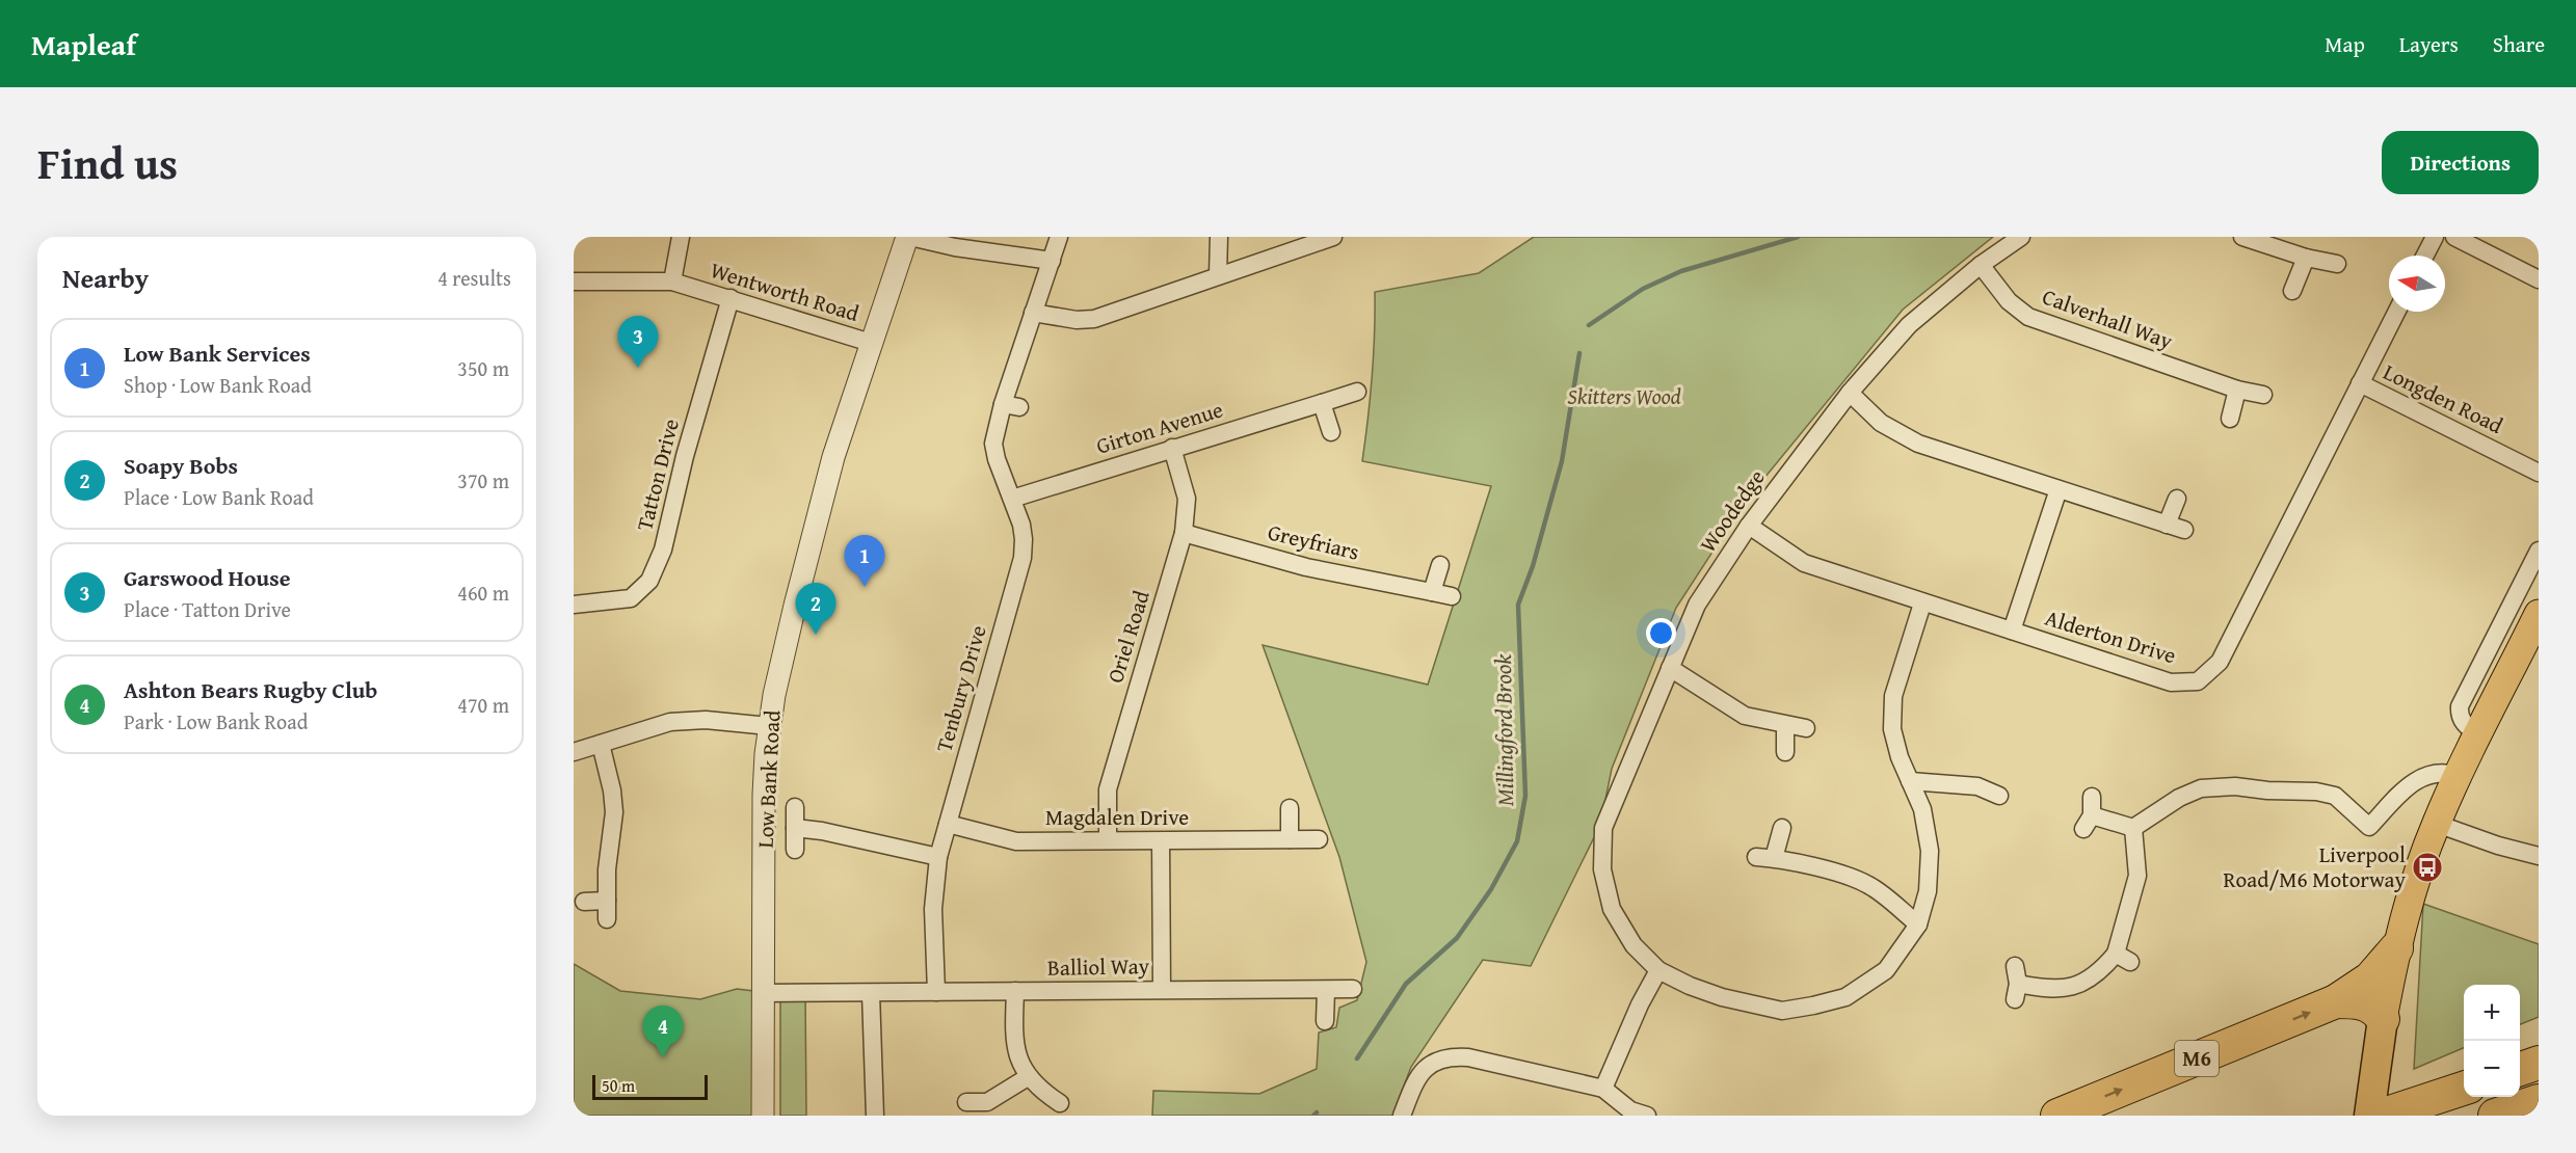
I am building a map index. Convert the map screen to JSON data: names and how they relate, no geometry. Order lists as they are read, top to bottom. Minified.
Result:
{"streets":{"highway":["M6"],"street":["Wentworth Road","Calverhall Way","Longden Road","Girton Avenue","Tatton Drive","Woodedge","Greyfriars","Oriel Road","Alderton Drive","Tenbury Drive","Low Bank Road","Magdalen Drive","Balliol Way"]},"crossings":[["Wentworth Road","Tatton Drive"],["Wentworth Road","Low Bank Road"],["Calverhall Way","Woodedge"],["Longden Road","Alderton Drive"],["Girton Avenue","Oriel Road"],["Girton Avenue","Tenbury Drive"],["Woodedge","Alderton Drive"],["Greyfriars","Oriel Road"],["Oriel Road","Magdalen Drive"],["Tenbury Drive","Magdalen Drive"],["Tenbury Drive","Balliol Way"],["Low Bank Road","Balliol Way"]],"water":["Millingford Brook"],"parks":["Skitters Wood"],"places":{"bus stop":["Liverpool Road/M6 Motorway"]},"scale_bar":"50 m","north":"left","page":{"header":"Mapleaf","nav":["Map","Layers","Share"],"title":"Find us","buttons":"Directions","heading":["Nearby","4 results"],"pins":["3","1","2","4"],"list":[{"mark":"1","name":"Low Bank Services","note":"Shop · Low Bank Road","value":"350 m"},{"mark":"2","name":"Soapy Bobs","note":"Place · Low Bank Road","value":"370 m"},{"mark":"3","name":"Garswood House","note":"Place · Tatton Drive","value":"460 m"},{"mark":"4","name":"Ashton Bears Rugby Club","note":"Park · Low Bank Road","value":"470 m"}],"map_buttons":["+","−"],"scale":"50 m"}}
